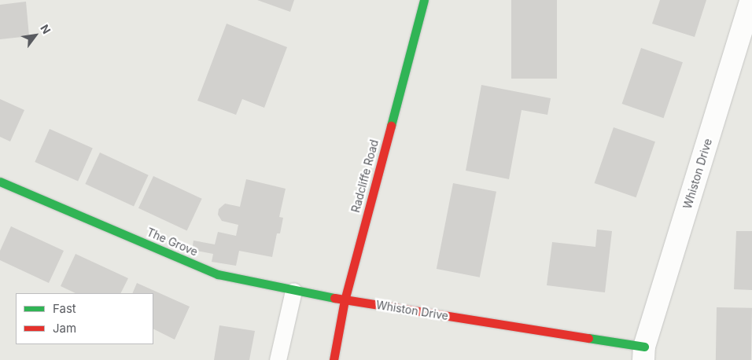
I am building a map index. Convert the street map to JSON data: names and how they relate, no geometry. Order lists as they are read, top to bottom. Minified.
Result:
{"streets":{"street":["Whiston Drive","Radcliffe Road","The Grove"]},"crossings":[["Whiston Drive","Radcliffe Road"],["Whiston Drive","The Grove"],["Radcliffe Road","The Grove"]],"legend":["Fast","Jam"],"north":"top right"}
